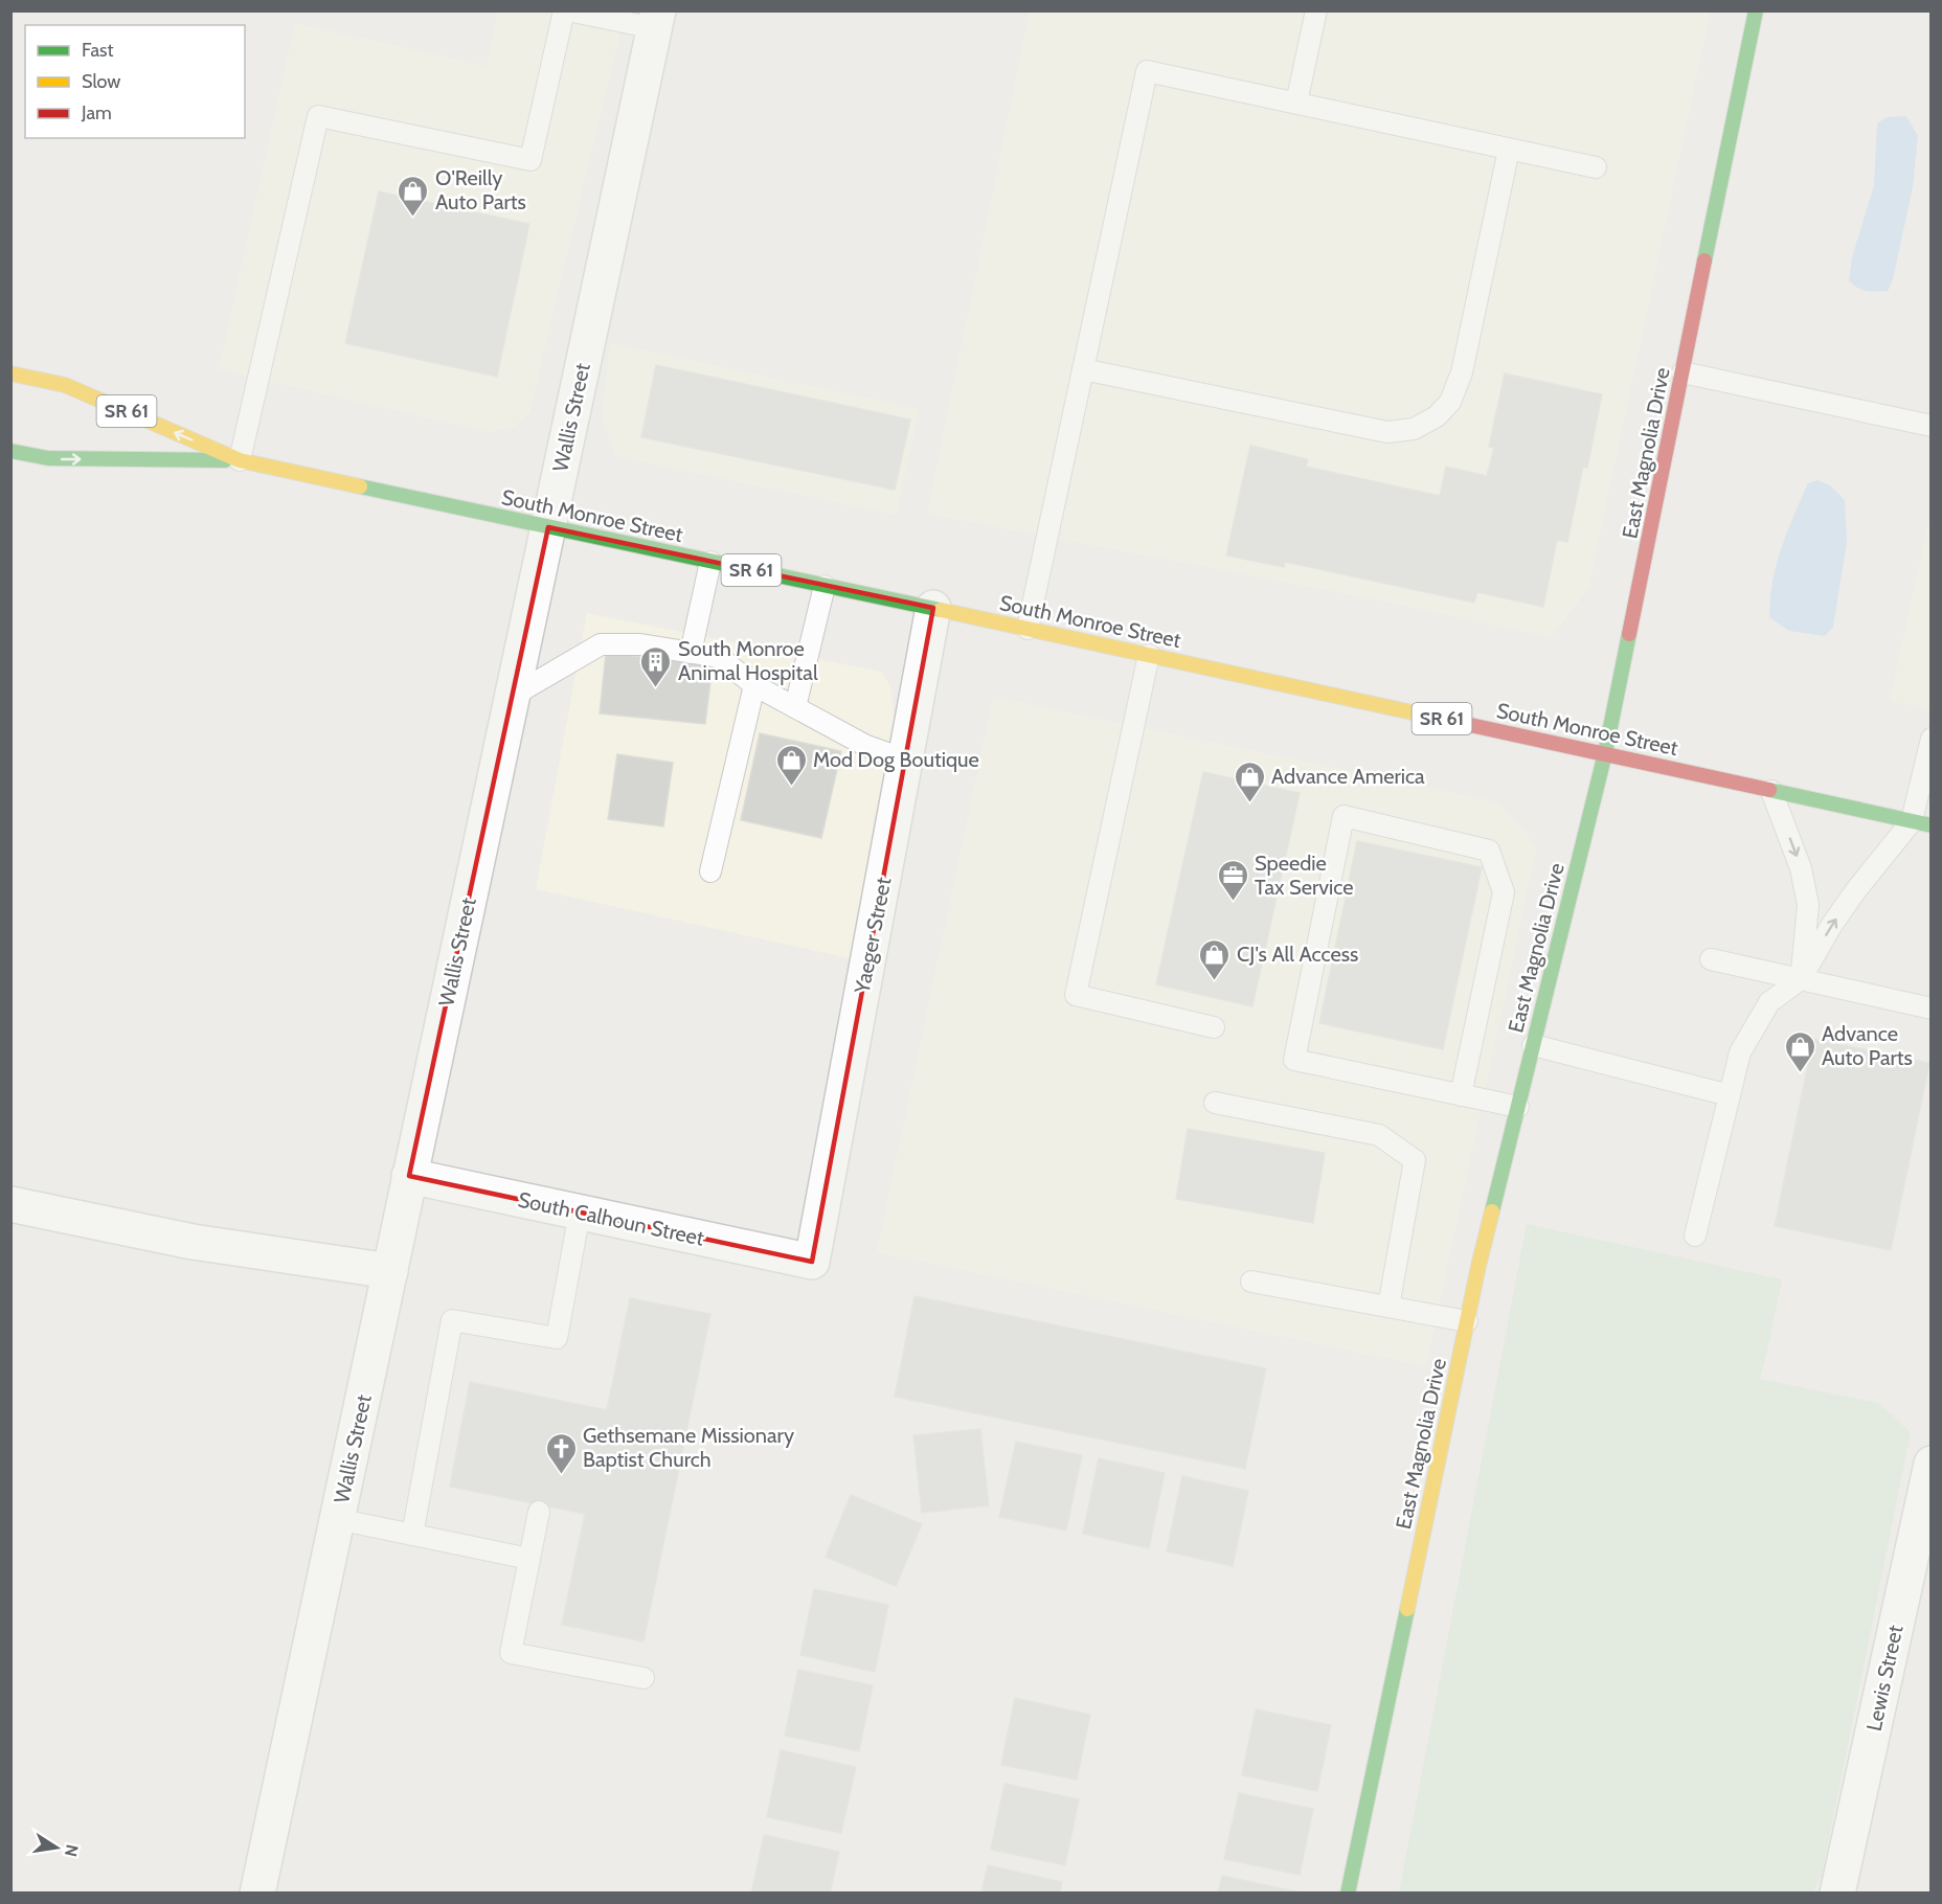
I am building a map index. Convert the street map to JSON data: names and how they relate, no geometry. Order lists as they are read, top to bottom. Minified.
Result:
{"streets":{"main road":["SR 61","East Magnolia Drive","South Monroe Street"],"street":["Wallis Street","Yaeger Street","South Calhoun Street","Lewis Street"]},"crossings":[["Wallis Street","South Monroe Street"],["Wallis Street","South Calhoun Street"],["East Magnolia Drive","South Monroe Street"],["South Monroe Street","Yaeger Street"],["Yaeger Street","South Calhoun Street"]],"places":{"shop":["O'Reilly Auto Parts","Mod Dog Boutique","Advance America","CJ's All Access","Advance Auto Parts"],"building":["South Monroe Animal Hospital"],"office":["Speedie Tax Service"],"church":["Gethsemane Missionary Baptist Church"]},"legend":["Fast","Slow","Jam"],"north":"right"}
